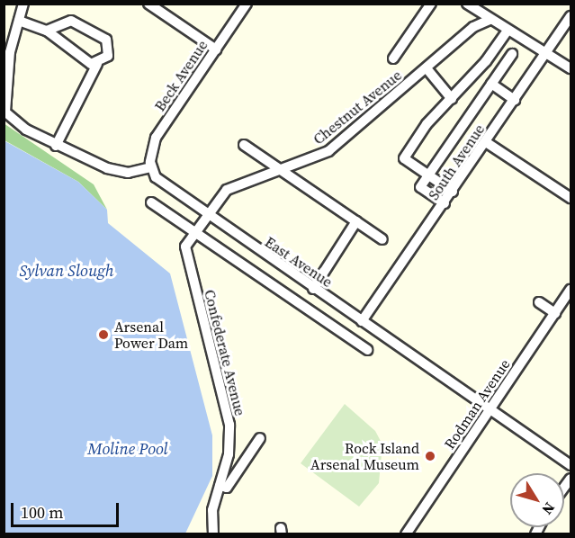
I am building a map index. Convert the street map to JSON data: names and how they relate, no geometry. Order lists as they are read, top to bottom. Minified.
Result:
{"streets":{"street":["Beck Avenue","Chestnut Avenue","South Avenue","East Avenue","Confederate Avenue","Rodman Avenue"]},"crossings":[["Beck Avenue","East Avenue"],["Chestnut Avenue","East Avenue"],["Chestnut Avenue","Confederate Avenue"],["South Avenue","East Avenue"],["East Avenue","Confederate Avenue"],["East Avenue","Rodman Avenue"]],"water":["Sylvan Slough","Moline Pool"],"places":["Arsenal Power Dam","Rock Island Arsenal Museum"],"scale_bar":"100 m","north":"bottom right"}
